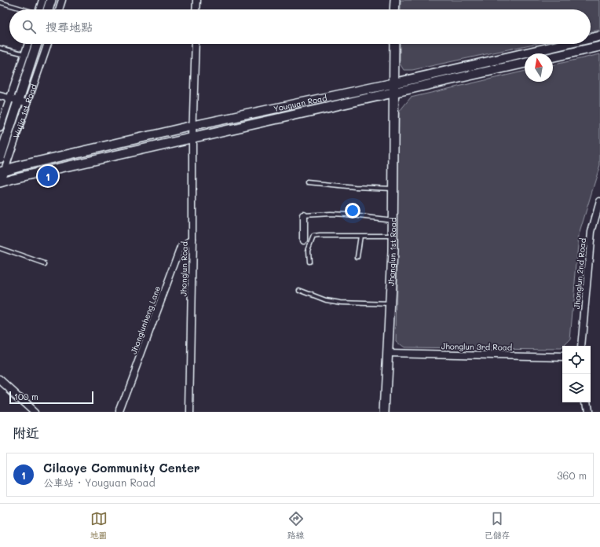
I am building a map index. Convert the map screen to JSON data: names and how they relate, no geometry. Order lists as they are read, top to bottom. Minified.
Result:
{"streets":{"street":["Youguan Road","Wujia 1st Road","Jhonglun 1st Road","Jhonglun Road","Jhonglun 2nd Road","Jhonglunheng Lane","Jhonglun 3rd Road"]},"crossings":[["Youguan Road","Wujia 1st Road"],["Youguan Road","Jhonglun 1st Road"],["Youguan Road","Jhonglun Road"],["Jhonglun 1st Road","Jhonglun 3rd Road"],["Jhonglun Road","Jhonglunheng Lane"]],"scale_bar":"100 m","north":"top","page":{"search":"搜尋地點","pins":"1","scale":"100 m","heading":"附近","list":[{"mark":"1","name":"Cilaoye Community Center","note":"公車站 · Youguan Road","value":"360 m"}],"nav":["地圖","路線","已儲存"]}}
